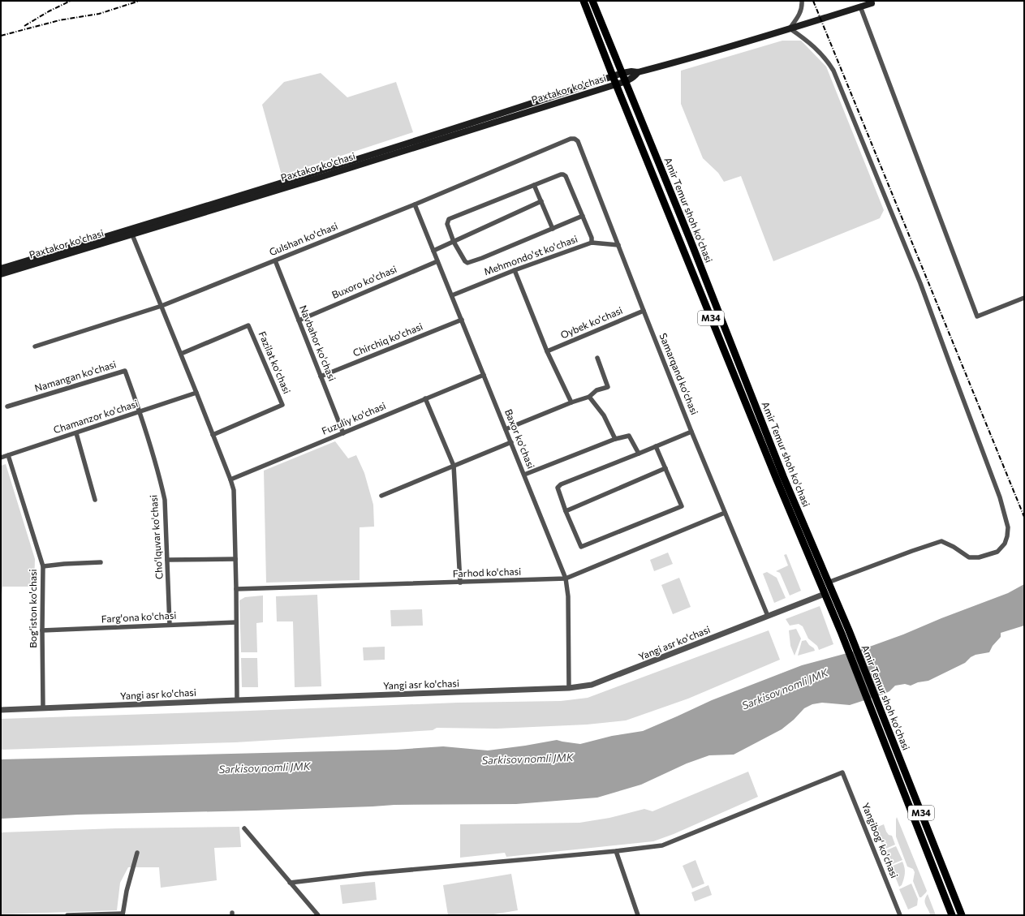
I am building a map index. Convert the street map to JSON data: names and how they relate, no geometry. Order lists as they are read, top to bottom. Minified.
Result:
{"streets":{"highway":["Amir Temur shoh ko'chasi","M34"],"main road":["Paxtakor ko'chasi"],"street":["Gulshan ko'chasi","Mehmondo'st ko'chasi","Buxoro ko'chasi","Oybek ko'chasi","Chirchiq ko'chasi","Navbahor ko'chasi","Fazilat ko'chasi","Samarqand ko‘chasi","Namangan ko'chasi","Chamanzor ko'chasi","Fuzuliy ko'chasi","Baxor ko'chasi","Cho‘lquvar ko'chasi","Farhod ko'chasi","Bog‘iston ko'chasi","Farg'ona ko'chasi","Yangi asr ko'chasi","Yangibog‘ ko'chasi"]},"crossings":[["Paxtakor ko'chasi","Amir Temur shoh ko'chasi"],["Amir Temur shoh ko'chasi","Yangi asr ko'chasi"],["Gulshan ko'chasi","Navbahor ko'chasi"],["Gulshan ko'chasi","Samarqand ko‘chasi"],["Gulshan ko'chasi","Baxor ko'chasi"],["Mehmondo'st ko'chasi","Samarqand ko‘chasi"],["Mehmondo'st ko'chasi","Baxor ko'chasi"],["Buxoro ko'chasi","Navbahor ko'chasi"],["Buxoro ko'chasi","Baxor ko'chasi"],["Oybek ko'chasi","Samarqand ko‘chasi"],["Chirchiq ko'chasi","Navbahor ko'chasi"],["Chirchiq ko'chasi","Baxor ko'chasi"],["Navbahor ko'chasi","Fuzuliy ko'chasi"],["Samarqand ko‘chasi","Farhod ko'chasi"],["Samarqand ko‘chasi","Yangi asr ko'chasi"],["Namangan ko'chasi","Chamanzor ko'chasi"],["Namangan ko'chasi","Cho‘lquvar ko'chasi"],["Chamanzor ko'chasi","Cho‘lquvar ko'chasi"],["Chamanzor ko'chasi","Bog‘iston ko'chasi"],["Fuzuliy ko'chasi","Baxor ko'chasi"],["Baxor ko'chasi","Farhod ko'chasi"],["Baxor ko'chasi","Yangi asr ko'chasi"],["Cho‘lquvar ko'chasi","Farg'ona ko'chasi"],["Bog‘iston ko'chasi","Farg'ona ko'chasi"],["Bog‘iston ko'chasi","Yangi asr ko'chasi"]],"water":["Sarkisov nomli JMK"]}
